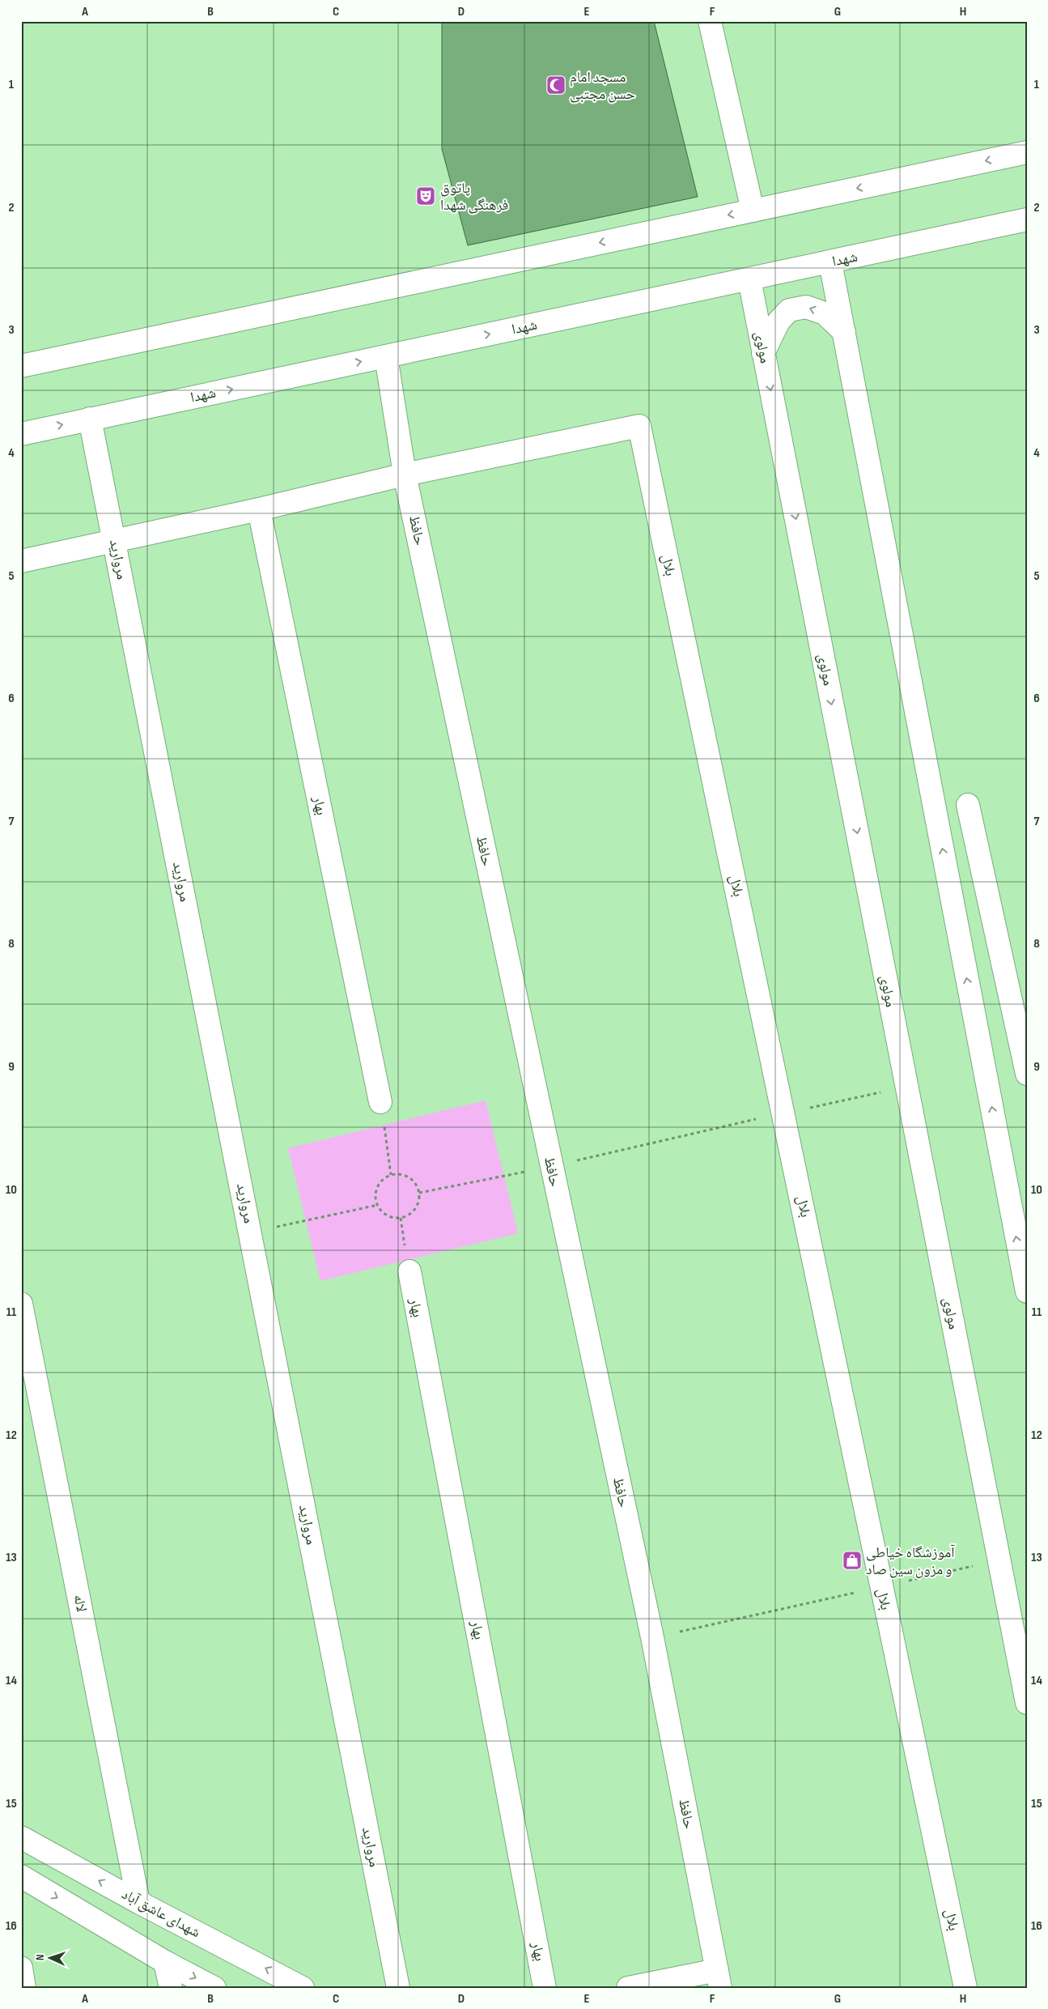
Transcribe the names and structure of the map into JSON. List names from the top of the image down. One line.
{"streets":{"street":["شهدا","مولوی","حافظ","مروارید","بلال","بهار","لاله","شهدای عاشق آباد"]},"crossings":[["شهدا","مولوی"],["شهدا","حافظ"],["شهدا","مروارید"],["حافظ","بلال"],["لاله","شهدای عاشق آباد"]],"places":{"mosque":["مسجد امام حسن مجتبی"],"theatre":["پاتوق فرهنگی شهدا"],"shop":["آموزشگاه خیاطی و مزون سین صاد"]},"north":"left","grid":{"columns":["A","B","C","D","E","F","G","H"],"rows":["1","2","3","4","5","6","7","8","9","10","11","12","13","14","15","16"]}}
